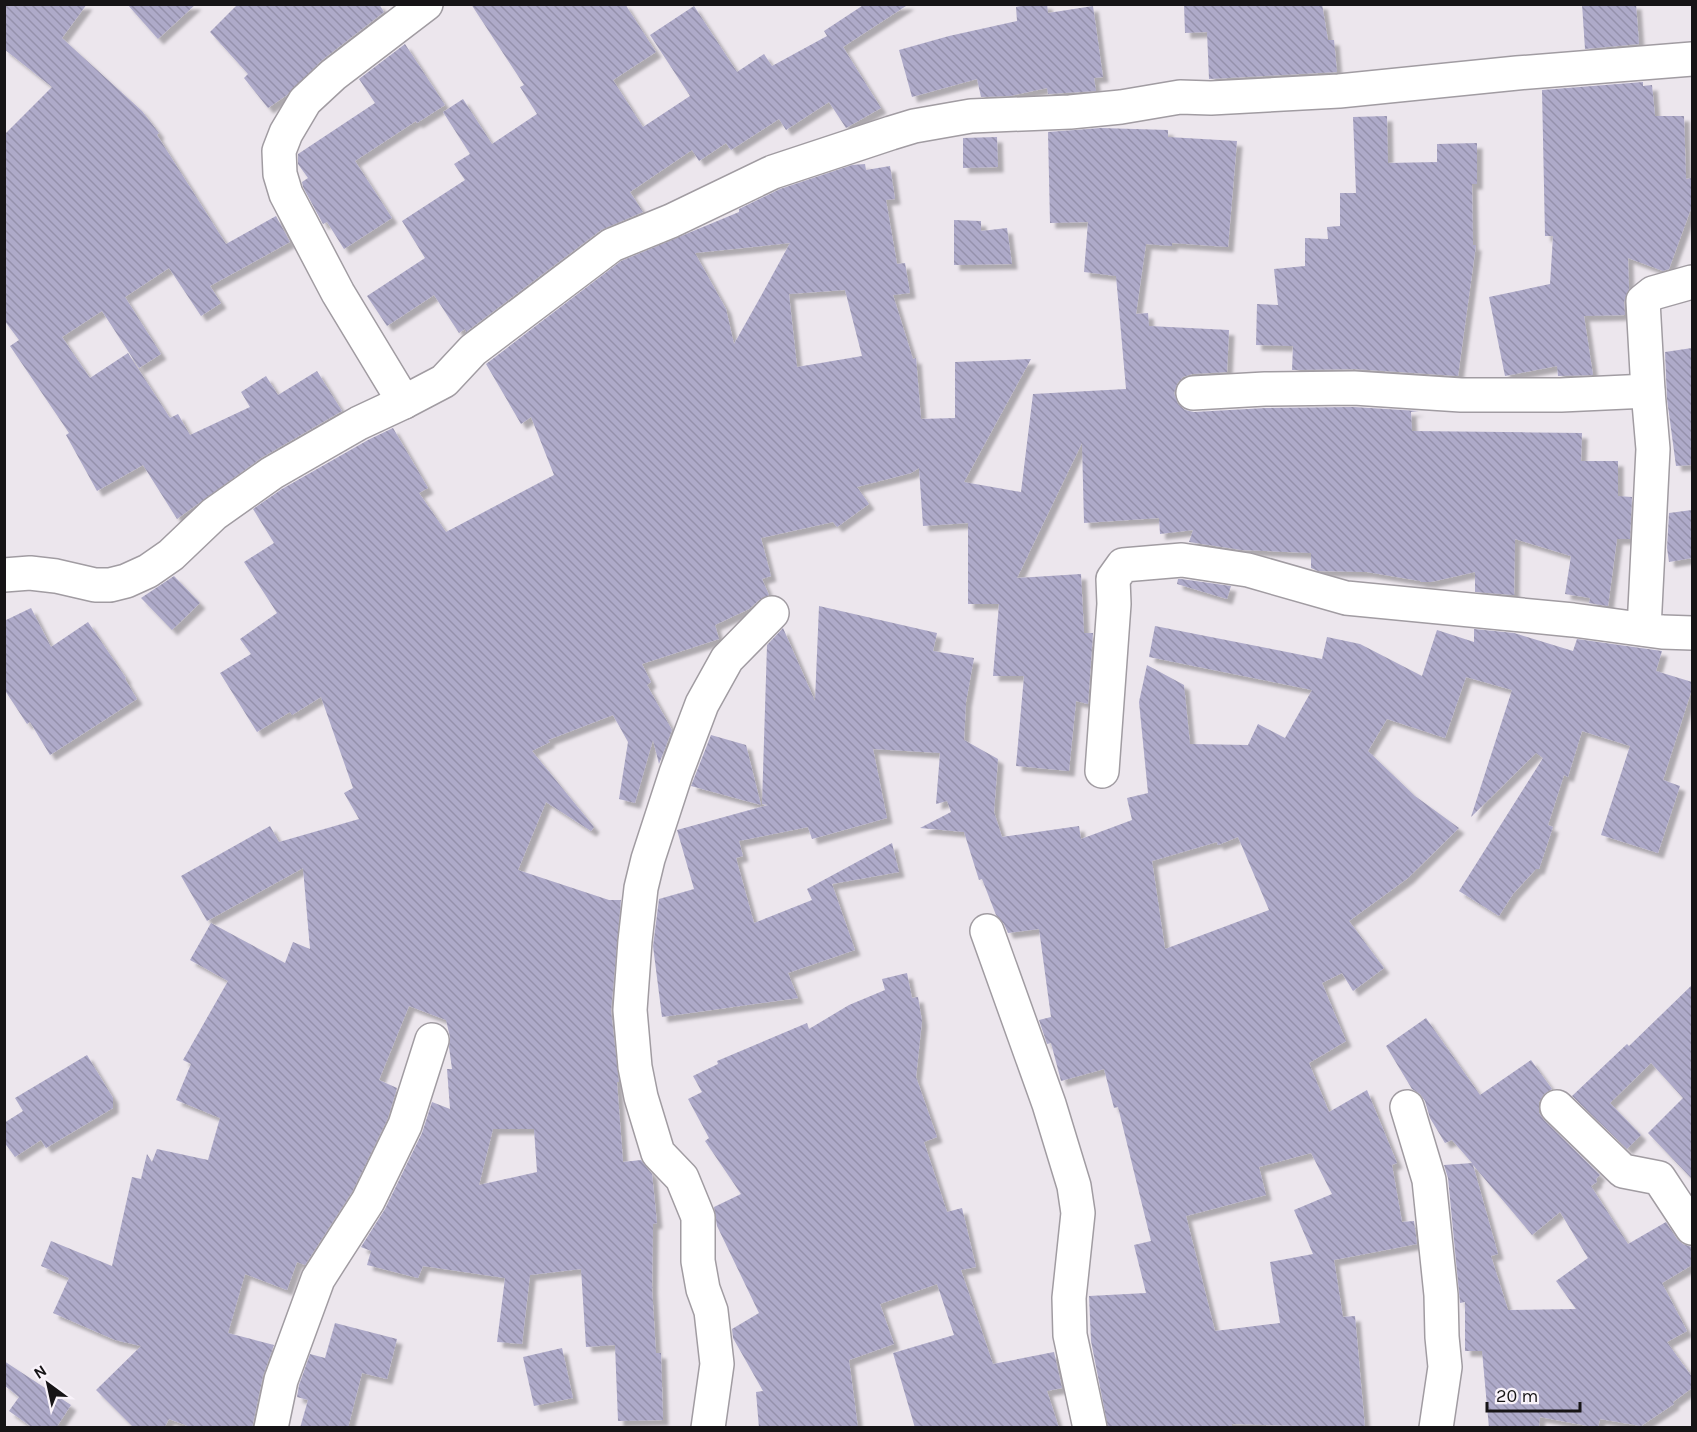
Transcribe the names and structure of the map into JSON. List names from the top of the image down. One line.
{"scale_bar":"20 m","north":"top left"}
